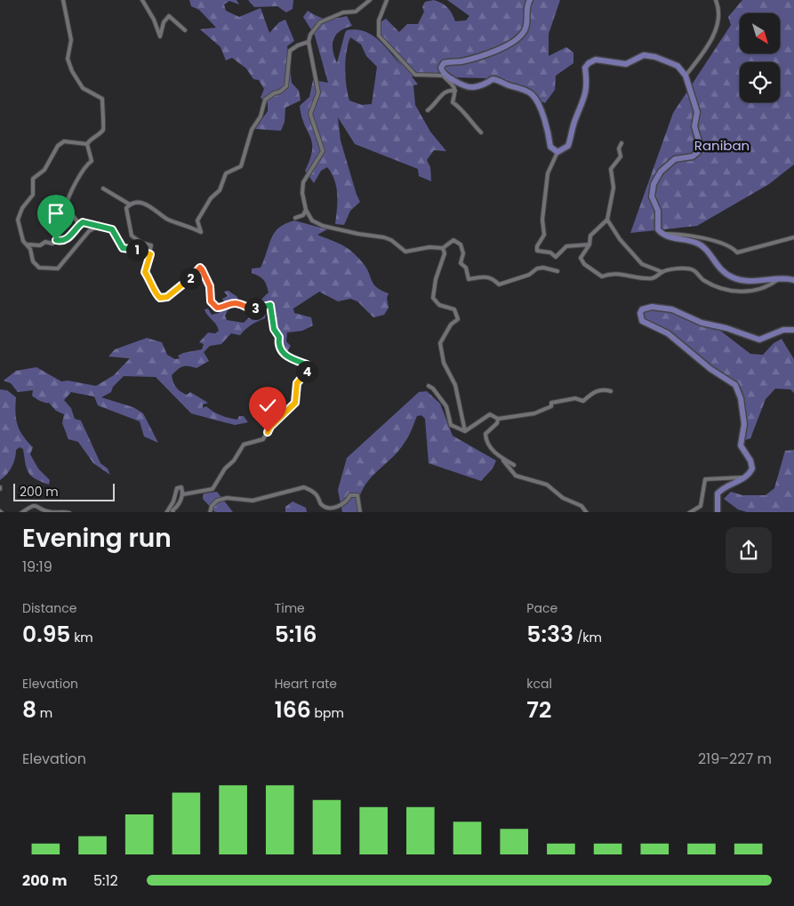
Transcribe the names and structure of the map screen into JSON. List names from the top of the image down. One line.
{"parks":["Raniban"],"scale_bar":"200 m","north":"bottom right","page":{"pins":["1","2","3","4"],"scale":"200 m","heading":["Evening run","19:19"],"stats":[["Distance","0.95 km"],["Time","5:16"],["Pace","5:33 /km"],["Elevation","8 m"],["Heart rate","166 bpm"],["kcal","72"]],"chart":["Elevation","219–227 m"],"list":[{"name":"200 m","note":"5:12"}]}}
